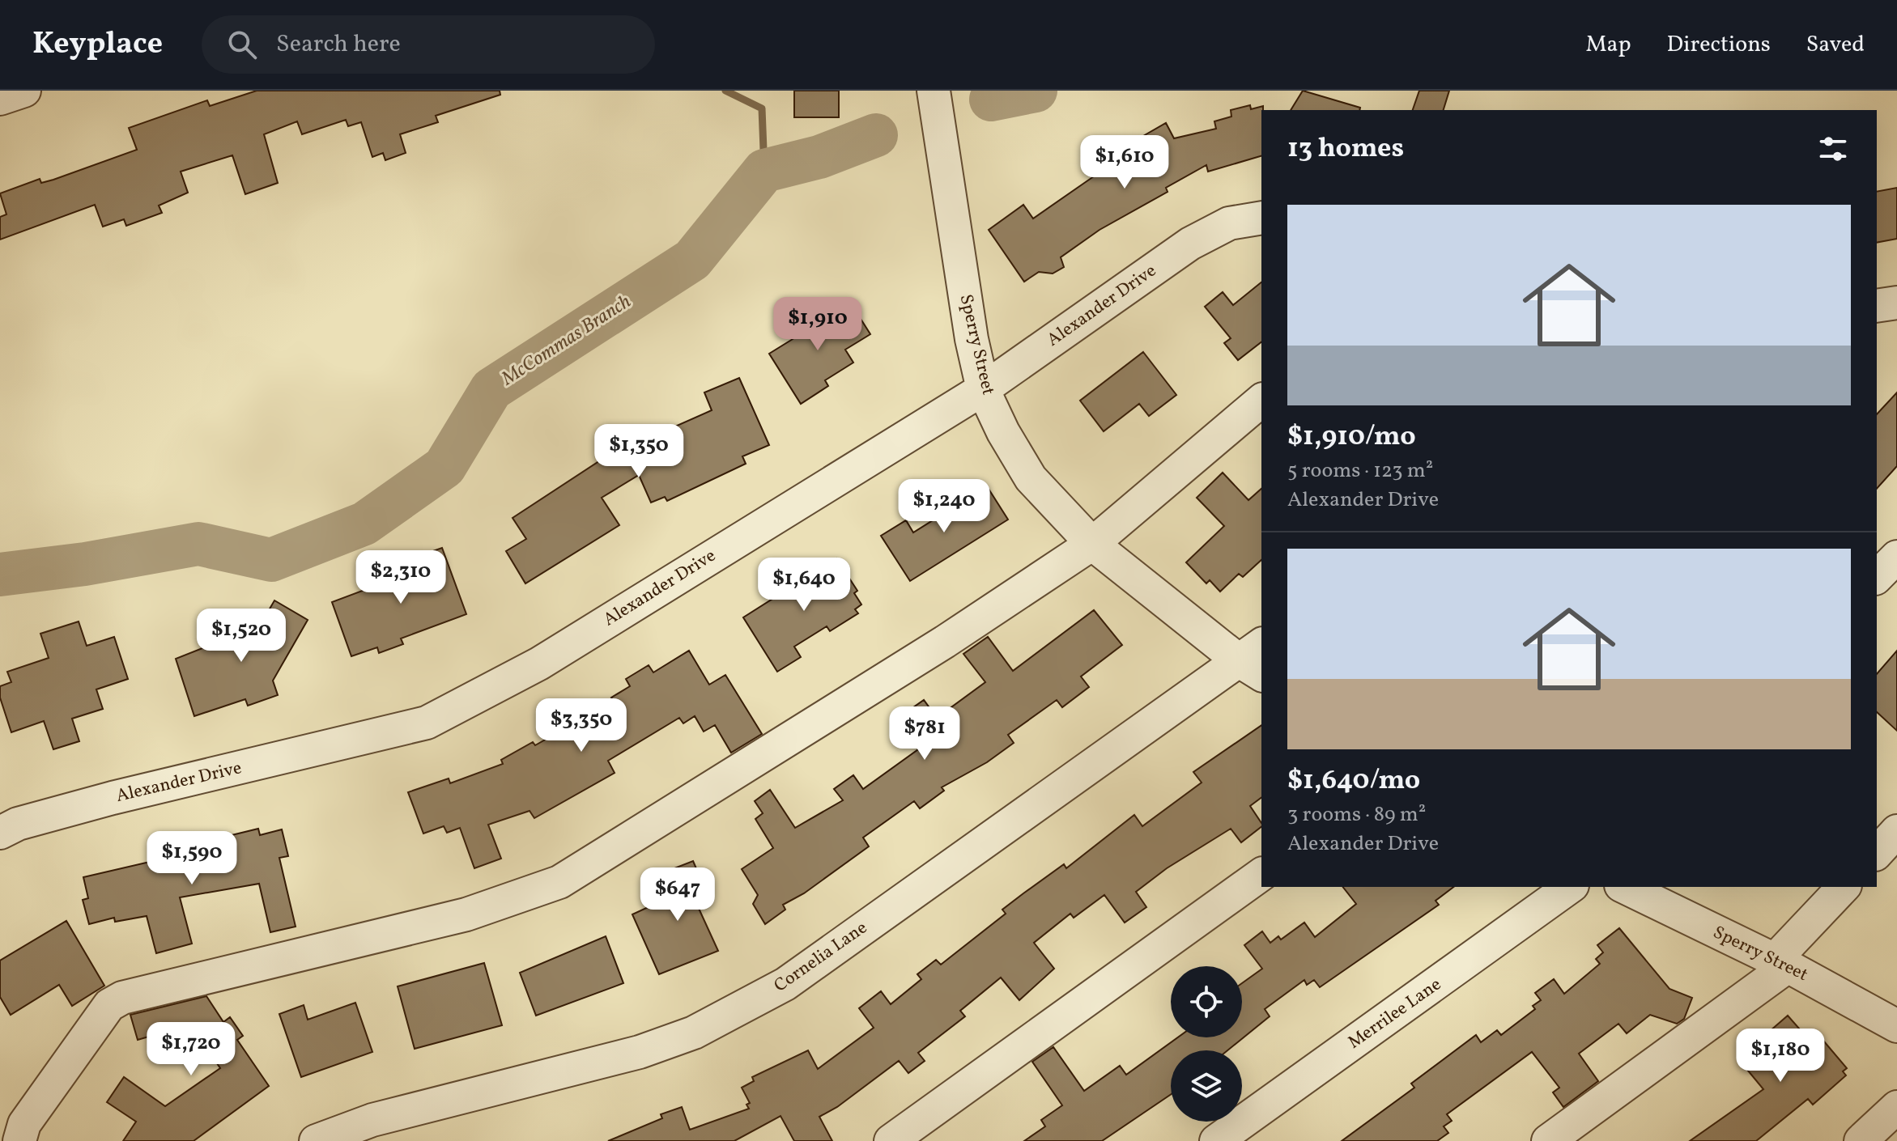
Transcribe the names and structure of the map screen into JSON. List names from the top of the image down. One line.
{"streets":{"street":["Alexander Drive","Sperry Street","Cornelia Lane","Merrilee Lane"]},"crossings":[["Alexander Drive","Sperry Street"],["Sperry Street","Cornelia Lane"]],"water":["McCommas Branch"],"page":{"header":"Keyplace","search":"Search here","nav":["Map","Directions","Saved"],"heading":"13 homes","price":["$1,610","$1,910","$1,350","$1,240","$2,310","$1,640","$1,520","$3,350","$781","$1,590","$647","$1,720","$1,180"],"list":[{"name":"$1,910/mo","note":"5 rooms · 123 m² · Alexander Drive"},{"name":"$1,640/mo","note":"3 rooms · 89 m² · Alexander Drive"}]}}
